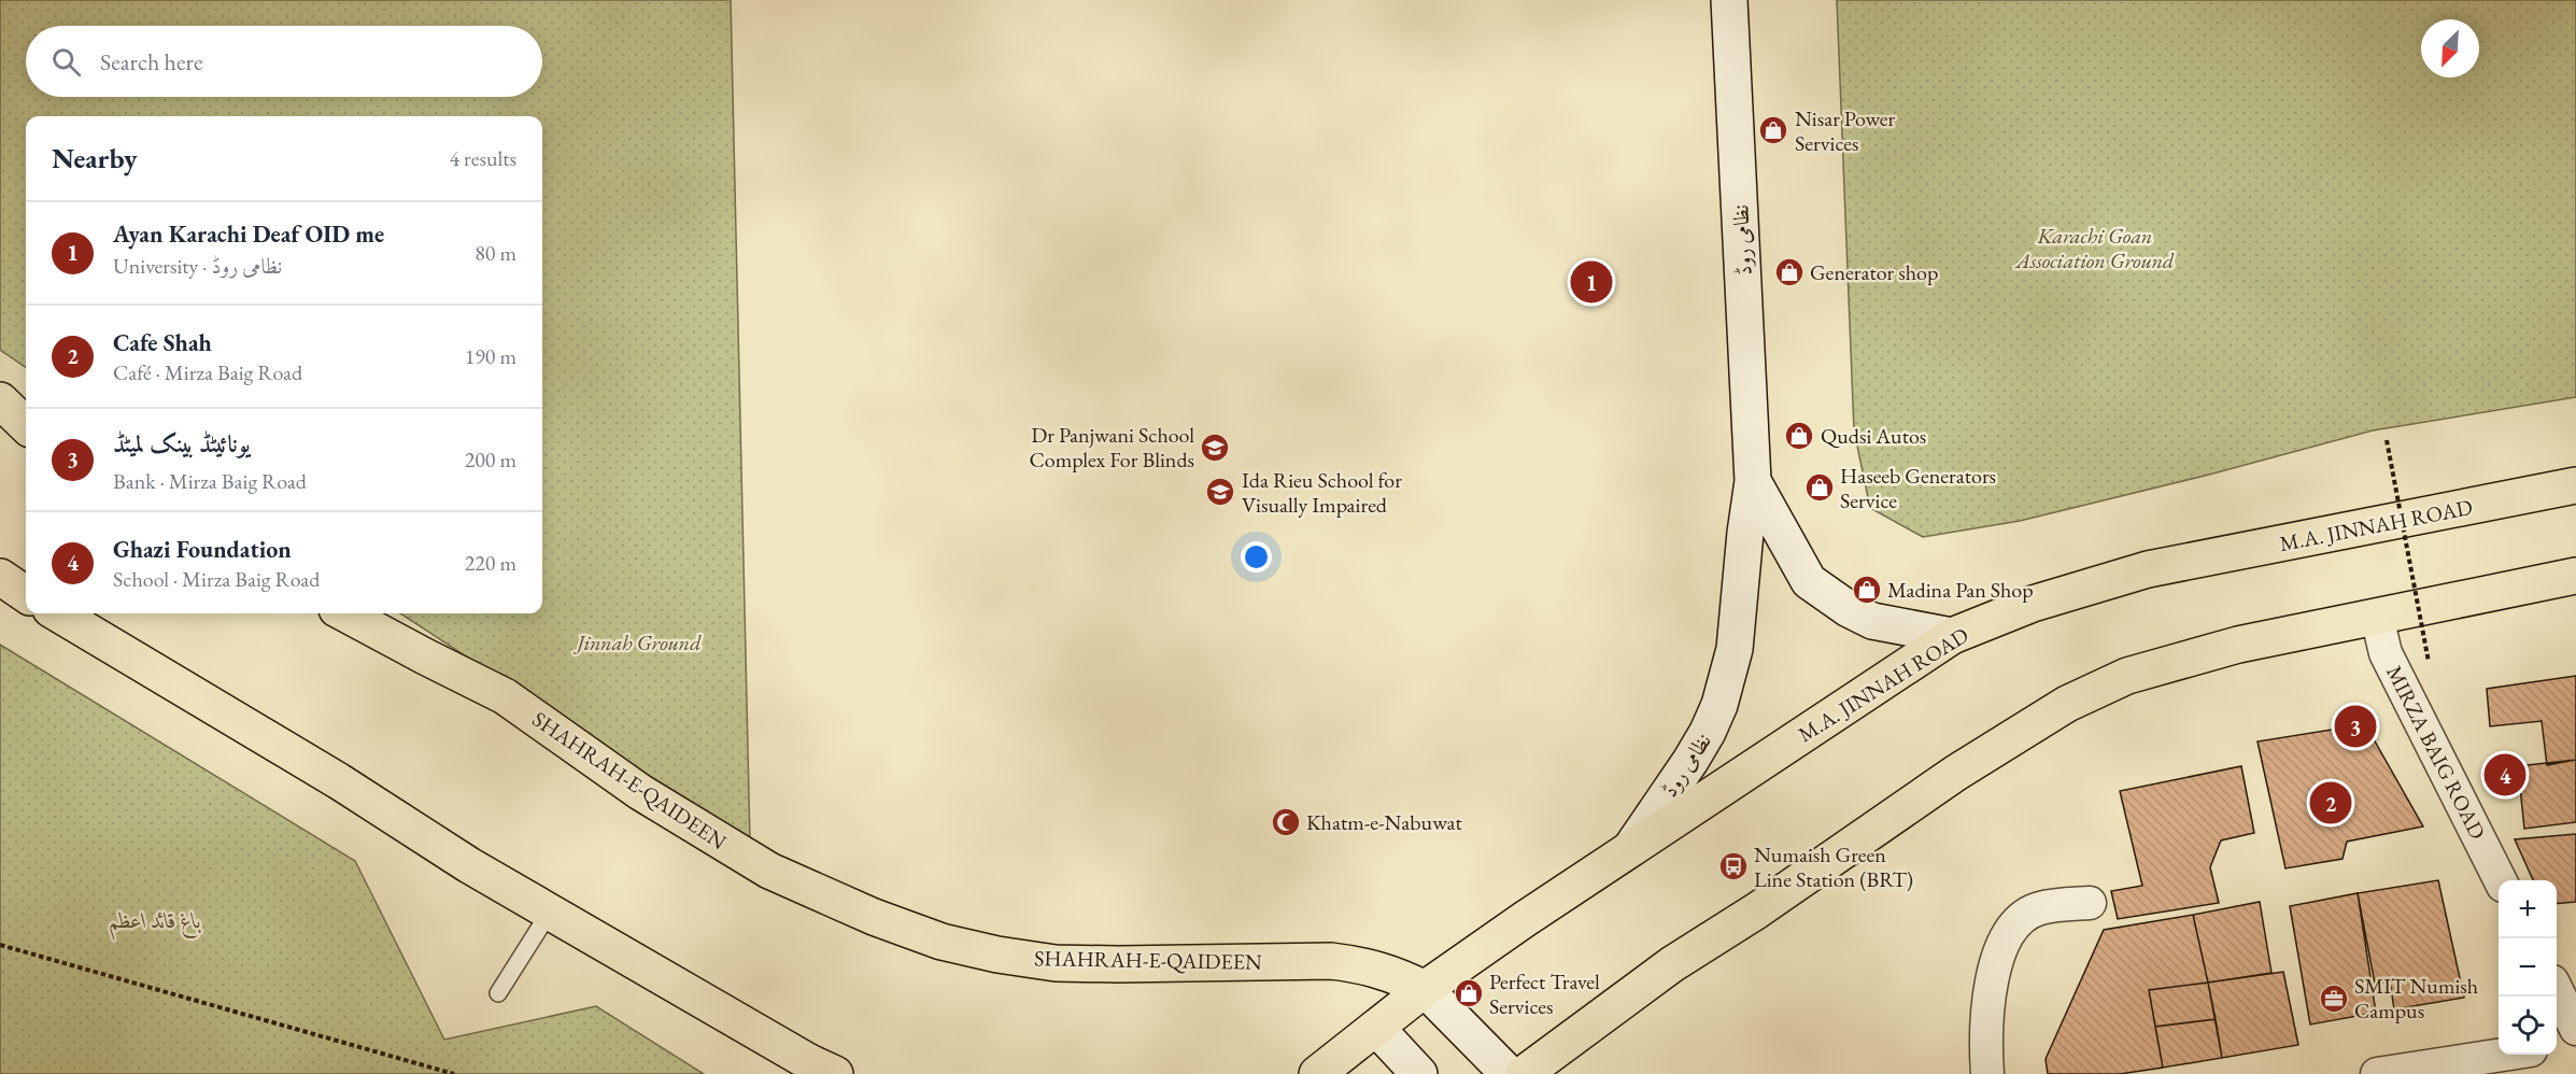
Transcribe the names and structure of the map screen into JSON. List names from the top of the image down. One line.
{"streets":{"main road":["M.A. JINNAH ROAD","SHAHRAH-E-QAIDEEN"],"street":["نظامی روڈ","MIRZA BAIG ROAD"]},"crossings":[["نظامی روڈ","M.A. JINNAH ROAD"],["M.A. JINNAH ROAD","SHAHRAH-E-QAIDEEN"]],"parks":["Karachi Goan Association Ground","Jinnah Ground","باغ قائد اعظم"],"places":{"shop":["Nisar Power Services","Generator shop","Qudsi Autos","Haseeb Generators Service","Madina Pan Shop","Perfect Travel Services"],"school or university":["Dr Panjwani School Complex For Blinds","Ida Rieu School for Visually Impaired"],"mosque":["Khatm-e-Nabuwat"],"bus stop":["Numaish Green Line Station (BRT)"],"office":["SMIT Numish Campus"]},"north":"bottom left","page":{"search":"Search here","heading":["Nearby","4 results"],"list":[{"mark":"1","name":"Ayan Karachi Deaf OID me","note":"University · نظامی روڈ","value":"80 m"},{"mark":"2","name":"Cafe Shah","note":"Café · Mirza Baig Road","value":"190 m"},{"mark":"3","name":"یونائیٹڈ بینک لمیٹڈ","note":"Bank · Mirza Baig Road","value":"200 m"},{"mark":"4","name":"Ghazi Foundation","note":"School · Mirza Baig Road","value":"220 m"}],"pins":["1","3","4","2"],"map_buttons":["+","−"]}}
